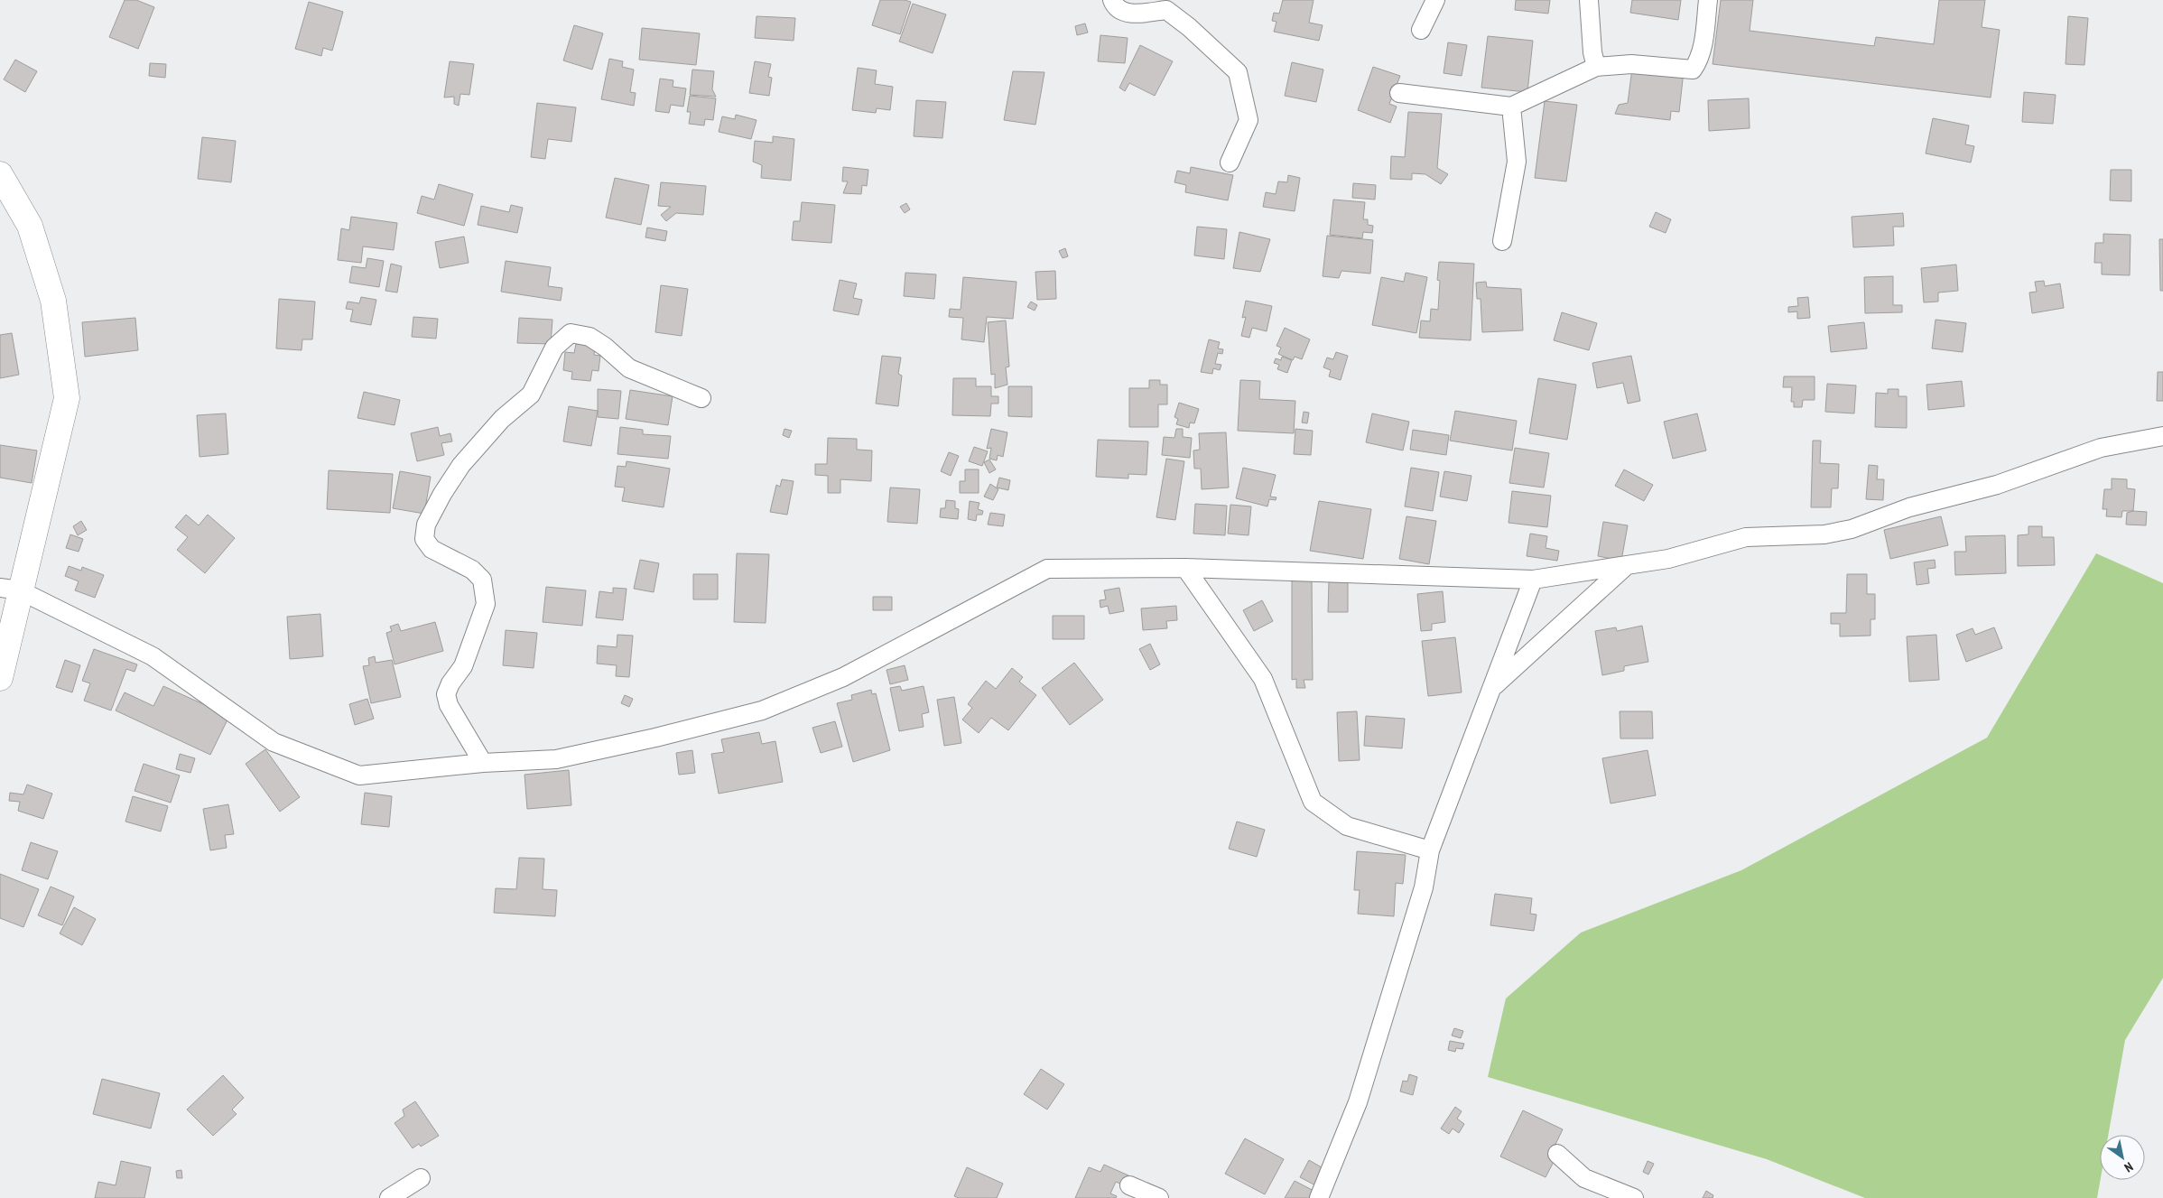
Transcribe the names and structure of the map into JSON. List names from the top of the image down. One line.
{"north":"bottom right"}
